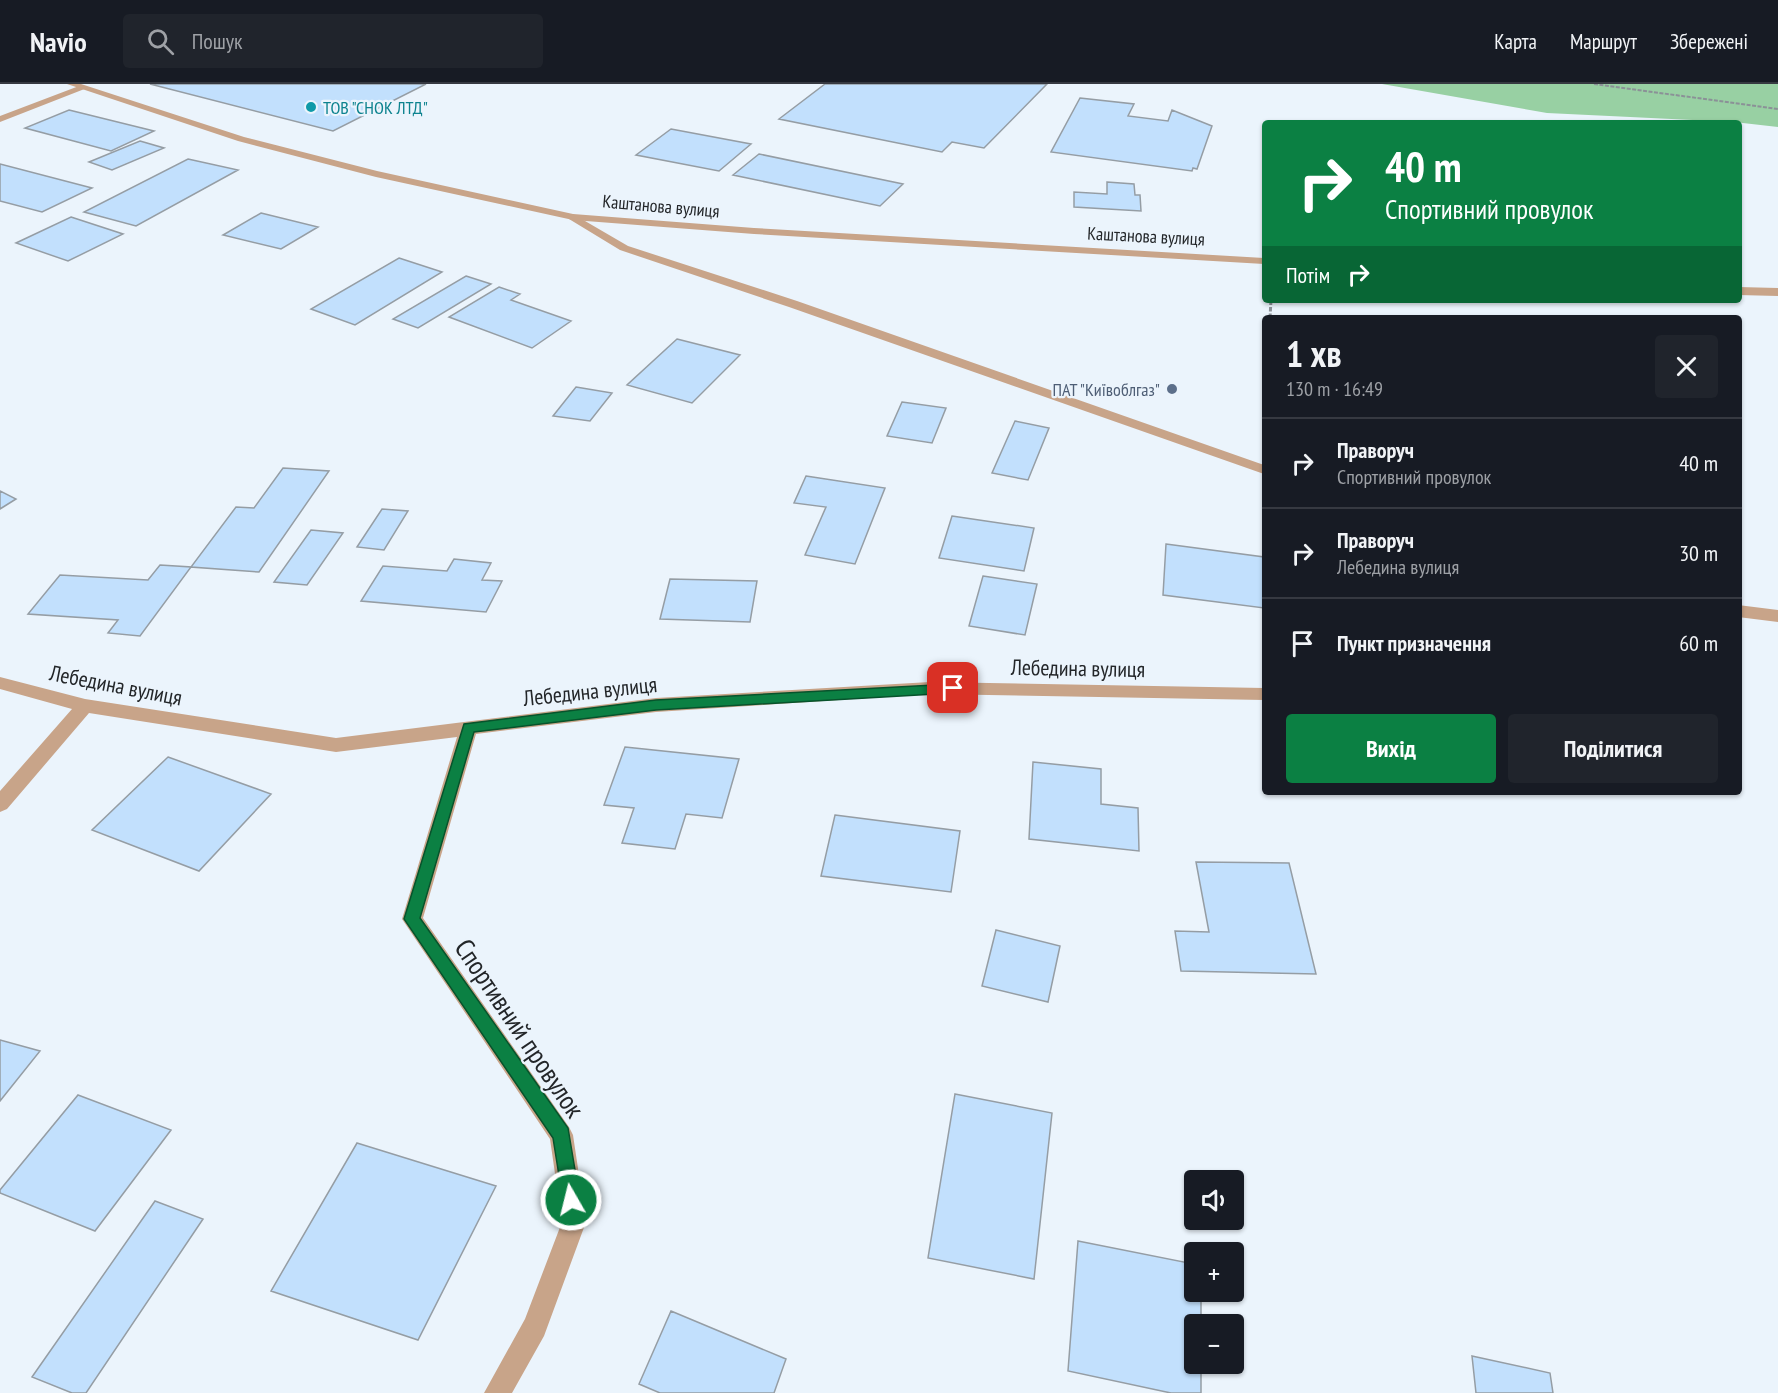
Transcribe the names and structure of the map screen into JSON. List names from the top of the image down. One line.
{"streets":{"street":["Каштанова вулиця","Лебедина вулиця","Спортивний провулок"]},"crossings":[["Лебедина вулиця","Спортивний провулок"]],"places":["ТОВ \"СНОК ЛТД\"","ПАТ \"Київоблгаз\""],"page":{"header":"Navio","search":"Пошук","nav":["Карта","Маршрут","Збережені"],"turn":["40 m","Спортивний провулок"],"then":"Потім","heading":["1 хв","130 m · 16:49"],"list":[{"name":"Праворуч","note":"Спортивний провулок","value":"40 m"},{"name":"Праворуч","note":"Лебедина вулиця","value":"30 m"},{"name":"Пункт призначення","value":"60 m"}],"buttons":["Вихід","Поділитися"],"map_buttons":["+","−"]}}
